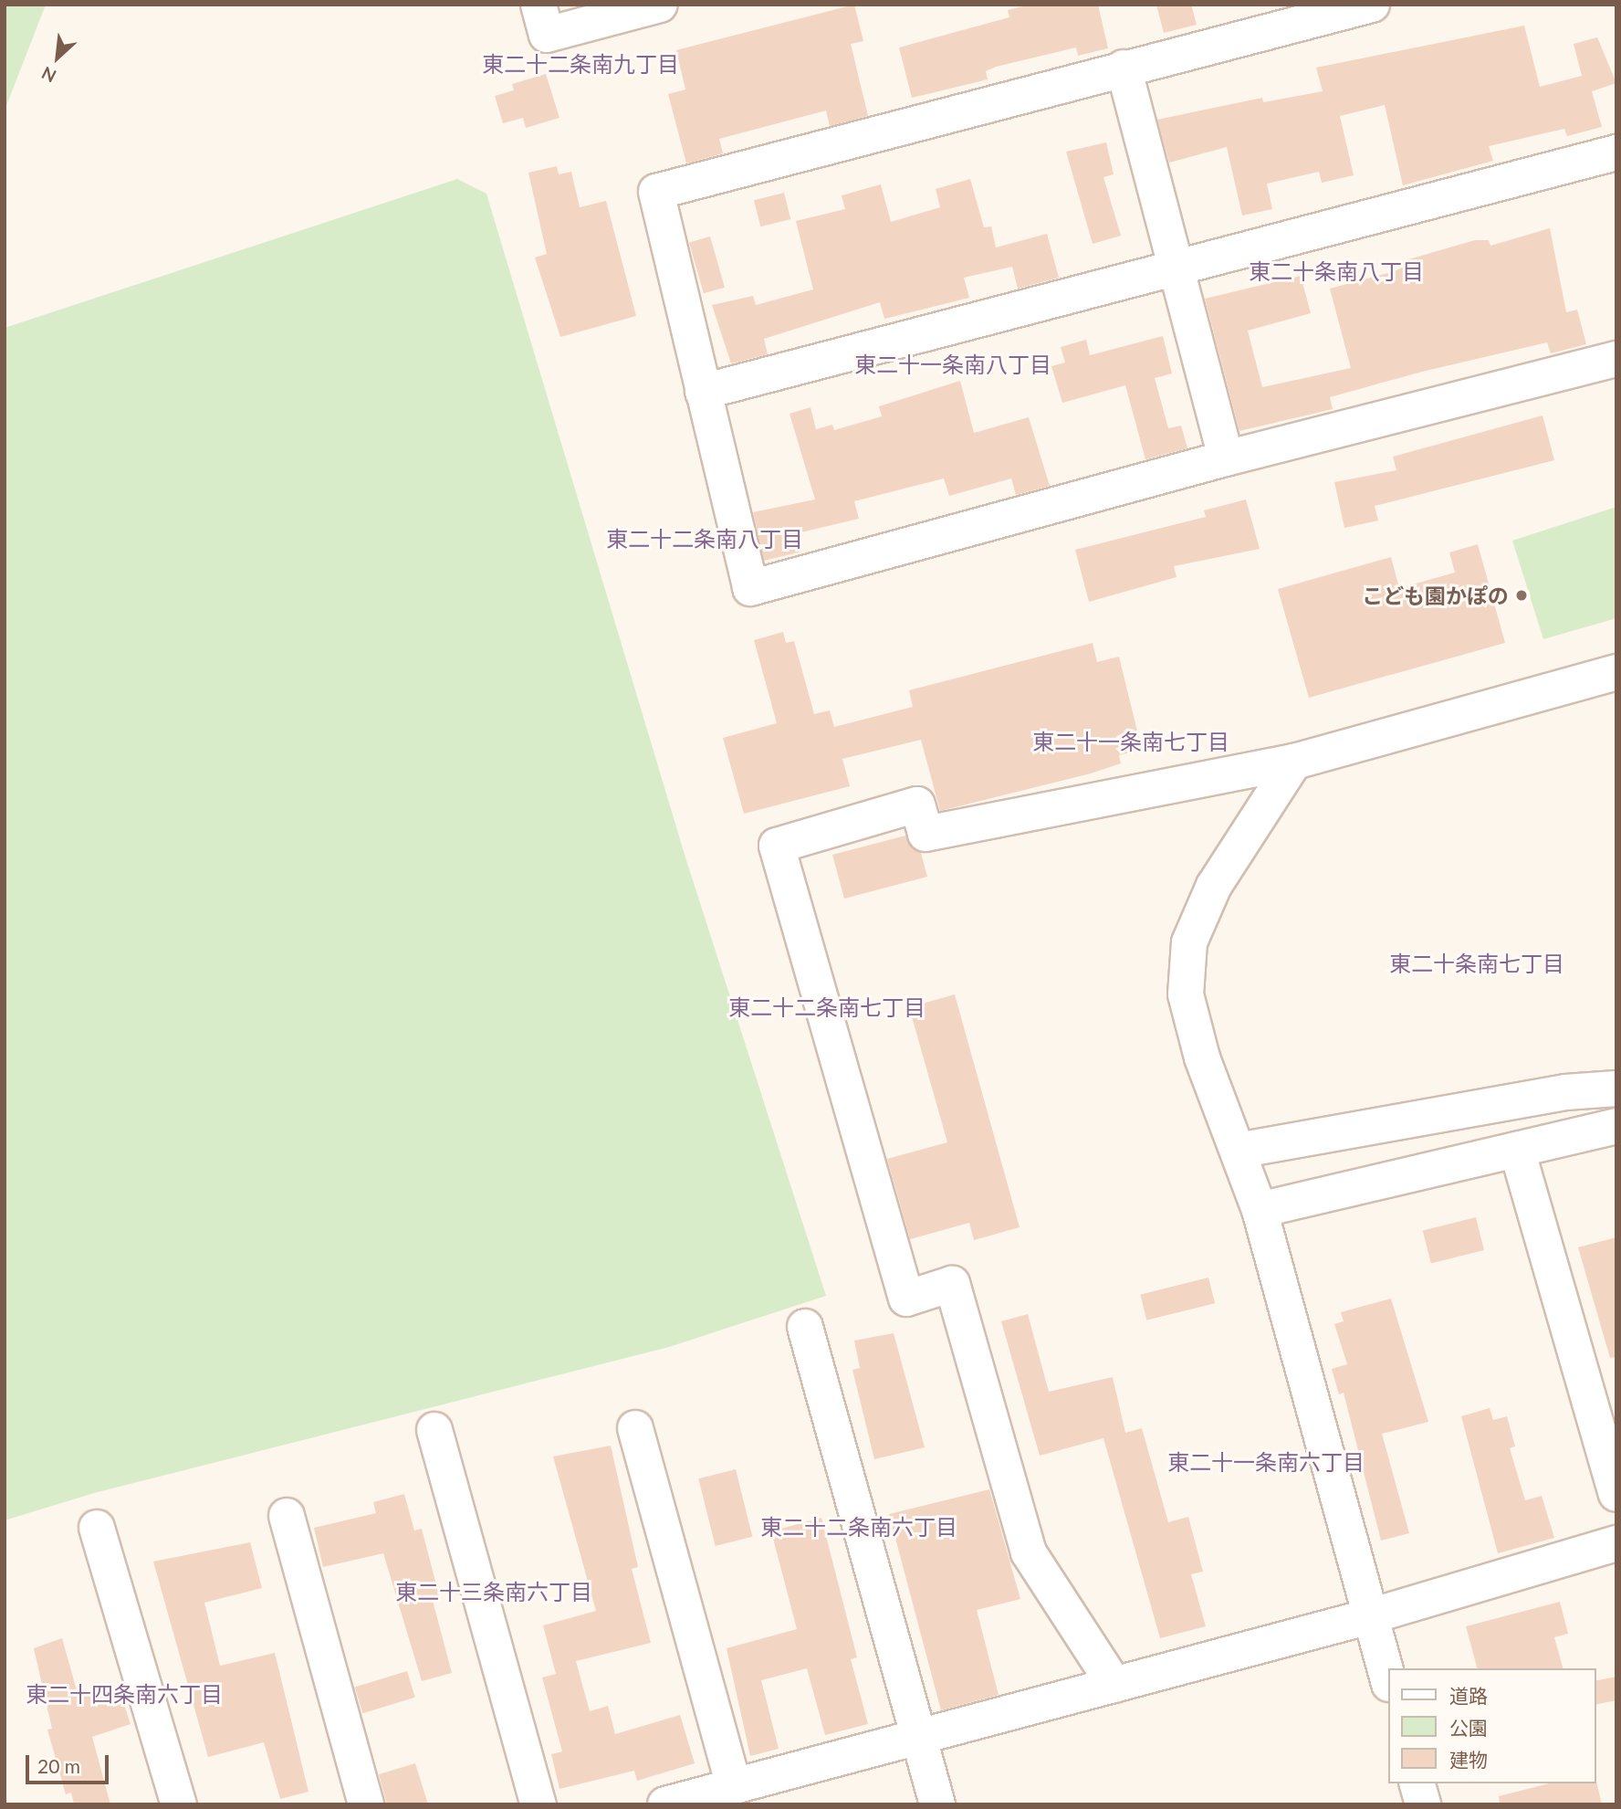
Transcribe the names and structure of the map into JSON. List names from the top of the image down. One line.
{"districts":["東二十二条南九丁目","東二十条南八丁目","東二十一条南八丁目","東二十二条南八丁目","東二十一条南七丁目","東二十条南七丁目","東二十二条南七丁目","東二十一条南六丁目","東二十二条南六丁目","東二十三条南六丁目","東二十四条南六丁目"],"places":["こども園かぽの"],"legend":["道路","公園","建物"],"scale_bar":"20 m","north":"bottom left"}
